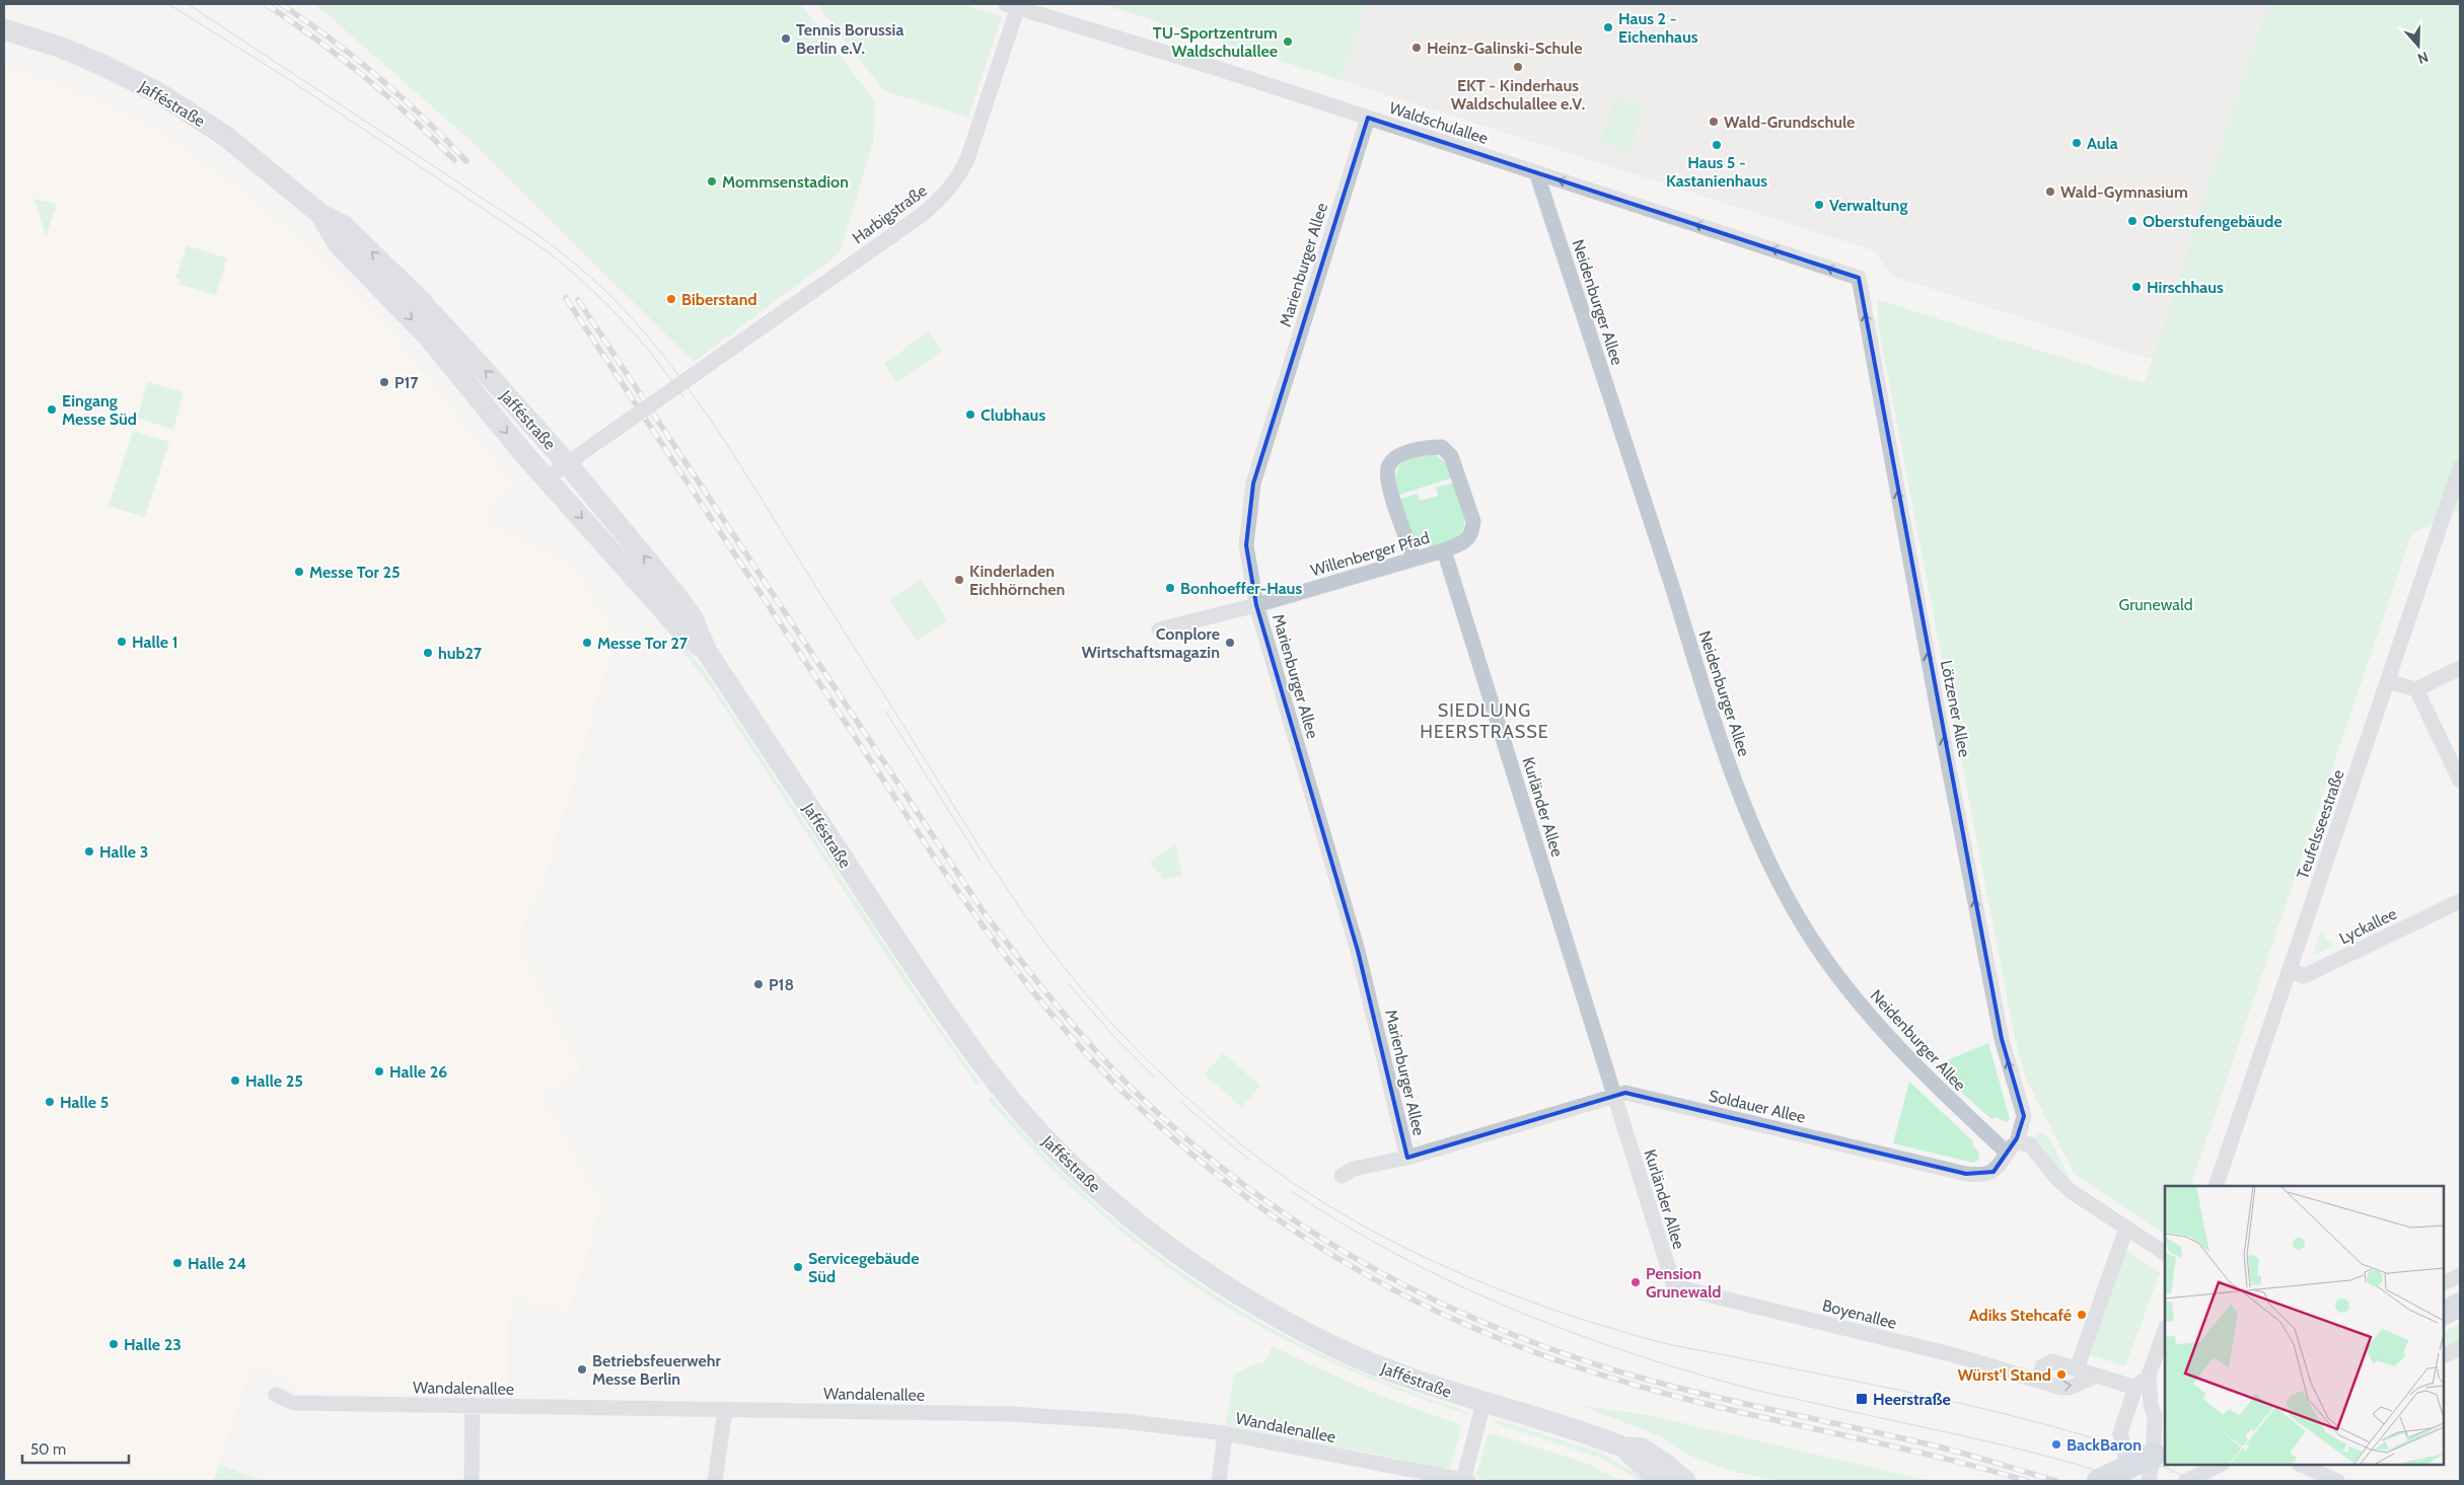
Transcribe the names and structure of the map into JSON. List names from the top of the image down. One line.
{"streets":{"main road":["Jafféstraße"],"street":["Waldschulallee","Harbigstraße","Marienburger Allee","Neidenburger Allee","Willenberger Pfad","Lötzener Allee","Kurländer Allee","Teufelsseestraße","Lyckallee","Soldauer Allee","Boyenallee","Wandalenallee"]},"crossings":[["Jafféstraße","Harbigstraße"],["Waldschulallee","Harbigstraße"],["Waldschulallee","Marienburger Allee"],["Waldschulallee","Neidenburger Allee"],["Waldschulallee","Lötzener Allee"],["Marienburger Allee","Willenberger Pfad"],["Marienburger Allee","Soldauer Allee"],["Neidenburger Allee","Lötzener Allee"],["Neidenburger Allee","Soldauer Allee"],["Willenberger Pfad","Kurländer Allee"],["Lötzener Allee","Soldauer Allee"],["Kurländer Allee","Soldauer Allee"],["Kurländer Allee","Boyenallee"],["Teufelsseestraße","Lyckallee"]],"one_way":["Waldschulallee","Lötzener Allee"],"districts":["SIEDLUNG HEERSTRASSE"],"parks":["Grunewald"],"places":{"other":["Haus 2 - Eichenhaus","Tennis Borussia Berlin e.V.","TU-Sportzentrum Waldschulallee","Heinz-Galinski-Schule","EKT - Kinderhaus Waldschulallee e.V.","Wald-Grundschule","Aula","Haus 5 - Kastanienhaus","Mommsenstadion","Wald-Gymnasium","Verwaltung","Oberstufengebäude","Hirschhaus","Biberstand","P17","Eingang Messe Süd","Clubhaus","Messe Tor 25","Kinderladen Eichhörnchen","Bonhoeffer-Haus","Halle 1","Messe Tor 27","Conplore Wirtschaftsmagazin","hub27","Halle 3","P18","Halle 26","Halle 25","Halle 5","Halle 24","Servicegebäude Süd","Pension Grunewald","Adiks Stehcafé","Halle 23","Betriebsfeuerwehr Messe Berlin","Würst'l Stand","BackBaron"],"transit":["Heerstraße"]},"scale_bar":"50 m","north":"bottom"}
